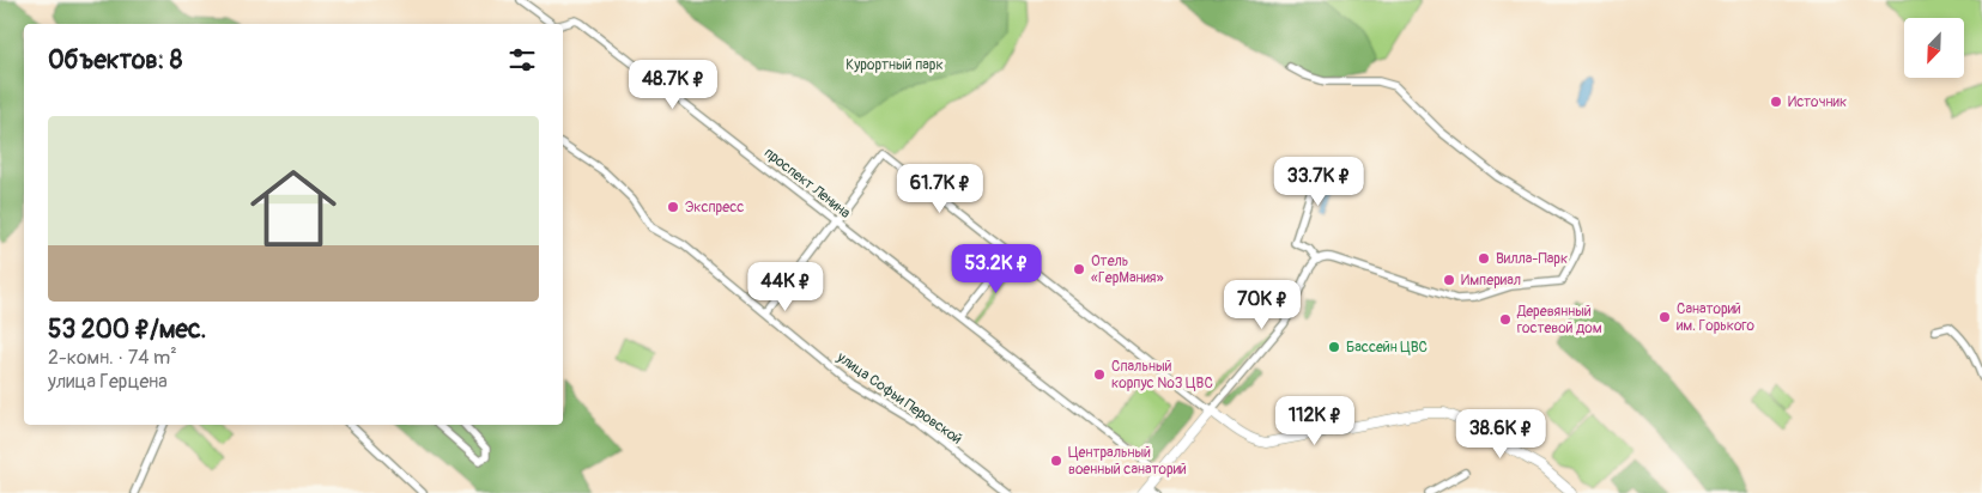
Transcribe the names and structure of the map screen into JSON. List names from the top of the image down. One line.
{"streets":{"street":["проспект Ленина","улица Софьи Перовской"]},"parks":["Курортный парк"],"places":["Источник","Экспресс","Вилла-Парк","Отель «ГерМания»","Империал","Санаторий им. Горького","Деревянный гостевой дом","Бассейн ЦВС","Спальный корпус №3 ЦВС","Центральный военный санаторий"],"north":"bottom left","page":{"heading":"Объектов: 8","price":["48.7K ₽","33.7K ₽","61.7K ₽","53.2K ₽","44K ₽","70K ₽","112K ₽","38.6K ₽"],"list":[{"name":"53 200 ₽/мес.","note":"2-комн. · 74 m² · улица Герцена"}]}}
